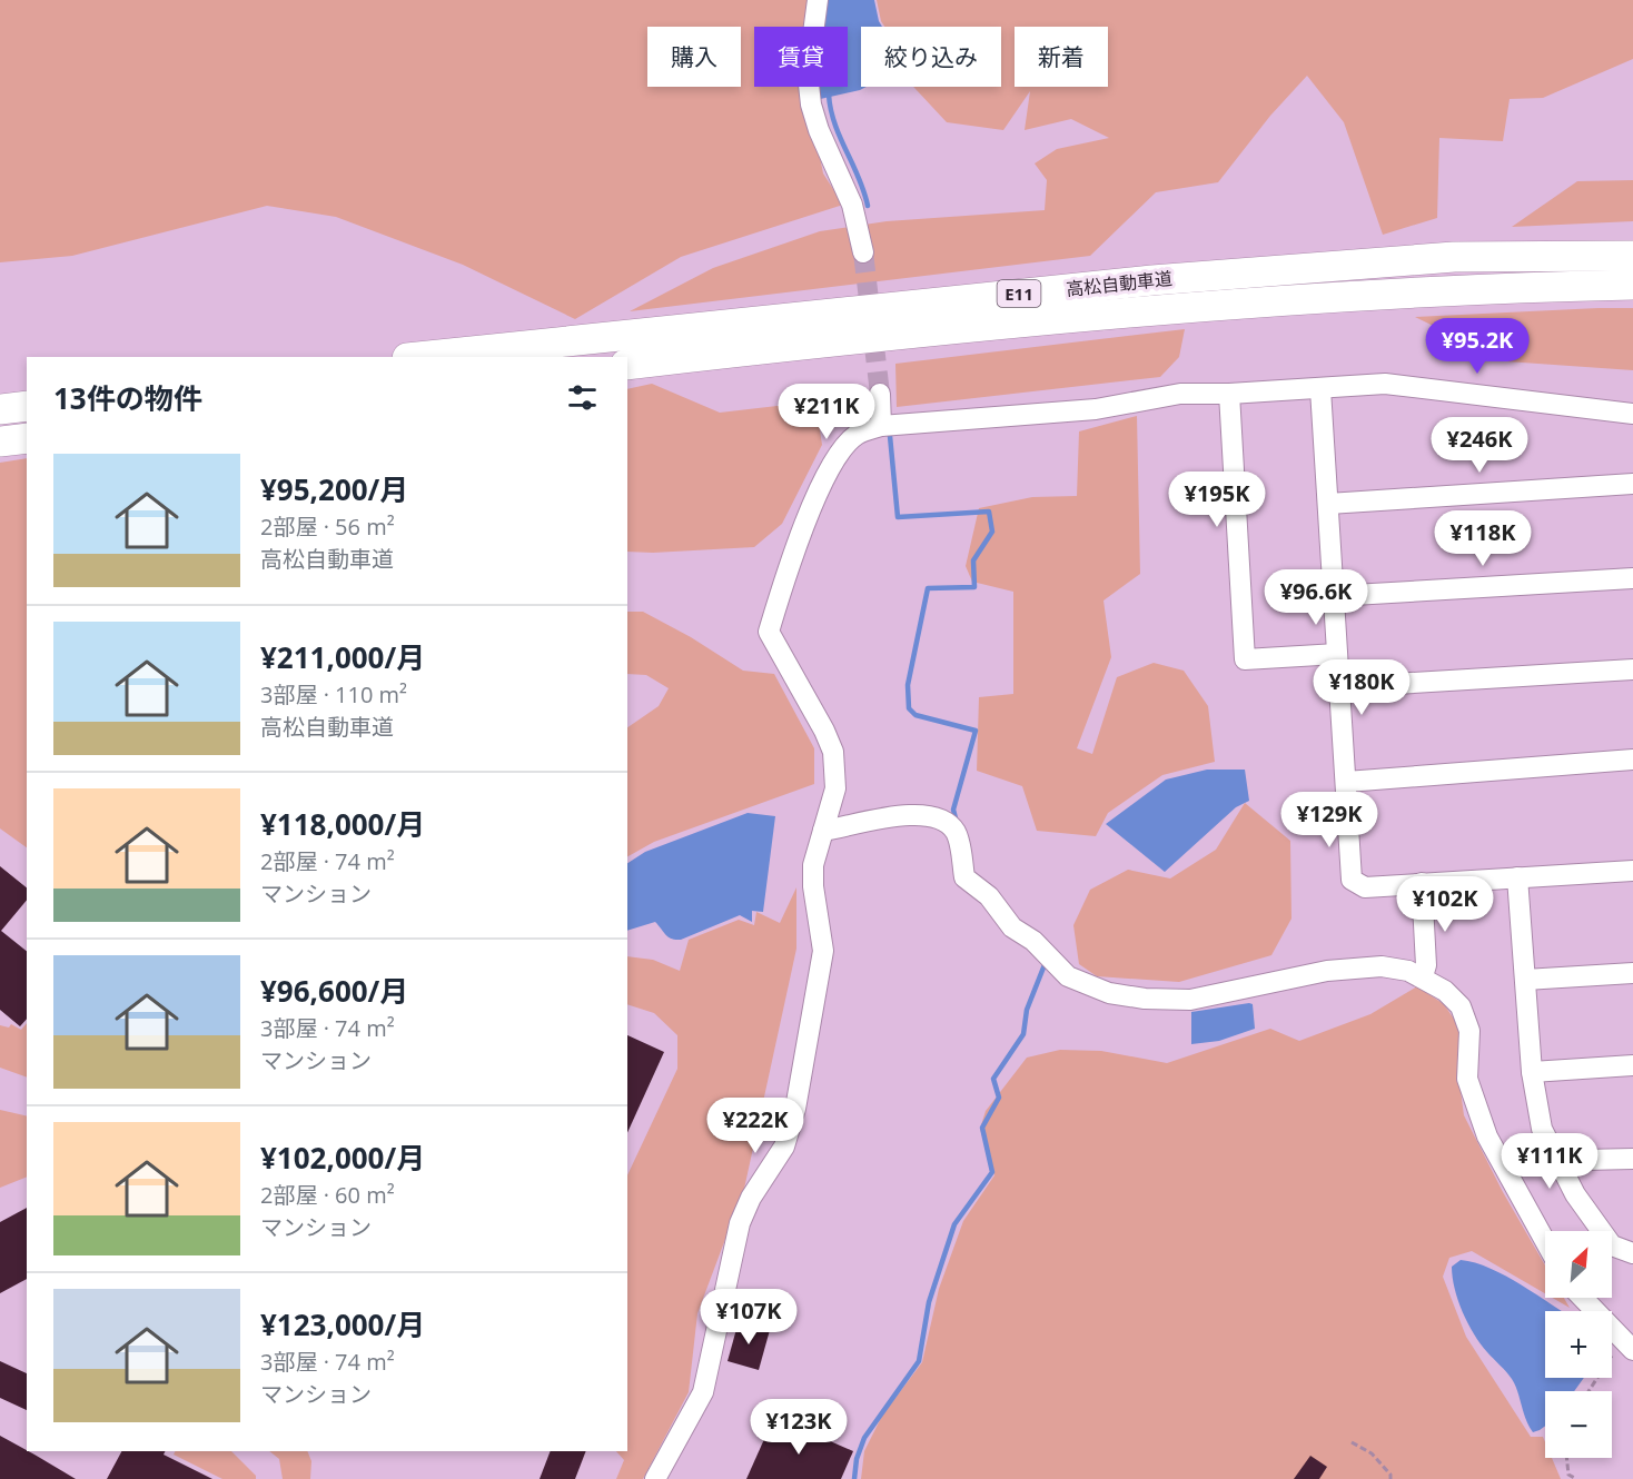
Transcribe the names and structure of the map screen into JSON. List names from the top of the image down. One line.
{"streets":{"highway":["高松自動車道","E11"]},"north":"top right","page":{"chip":["購入","賃貸","絞り込み","新着"],"price":["¥95.2K","¥211K","¥246K","¥195K","¥118K","¥96.6K","¥180K","¥129K","¥102K","¥222K","¥111K","¥107K","¥123K"],"heading":"13件の物件","list":[{"name":"¥95,200/月","note":"2部屋 · 56 m² · 高松自動車道"},{"name":"¥211,000/月","note":"3部屋 · 110 m² · 高松自動車道"},{"name":"¥118,000/月","note":"2部屋 · 74 m² · マンション"},{"name":"¥96,600/月","note":"3部屋 · 74 m² · マンション"},{"name":"¥102,000/月","note":"2部屋 · 60 m² · マンション"},{"name":"¥123,000/月","note":"3部屋 · 74 m² · マンション"}],"map_buttons":["+","−"]}}
